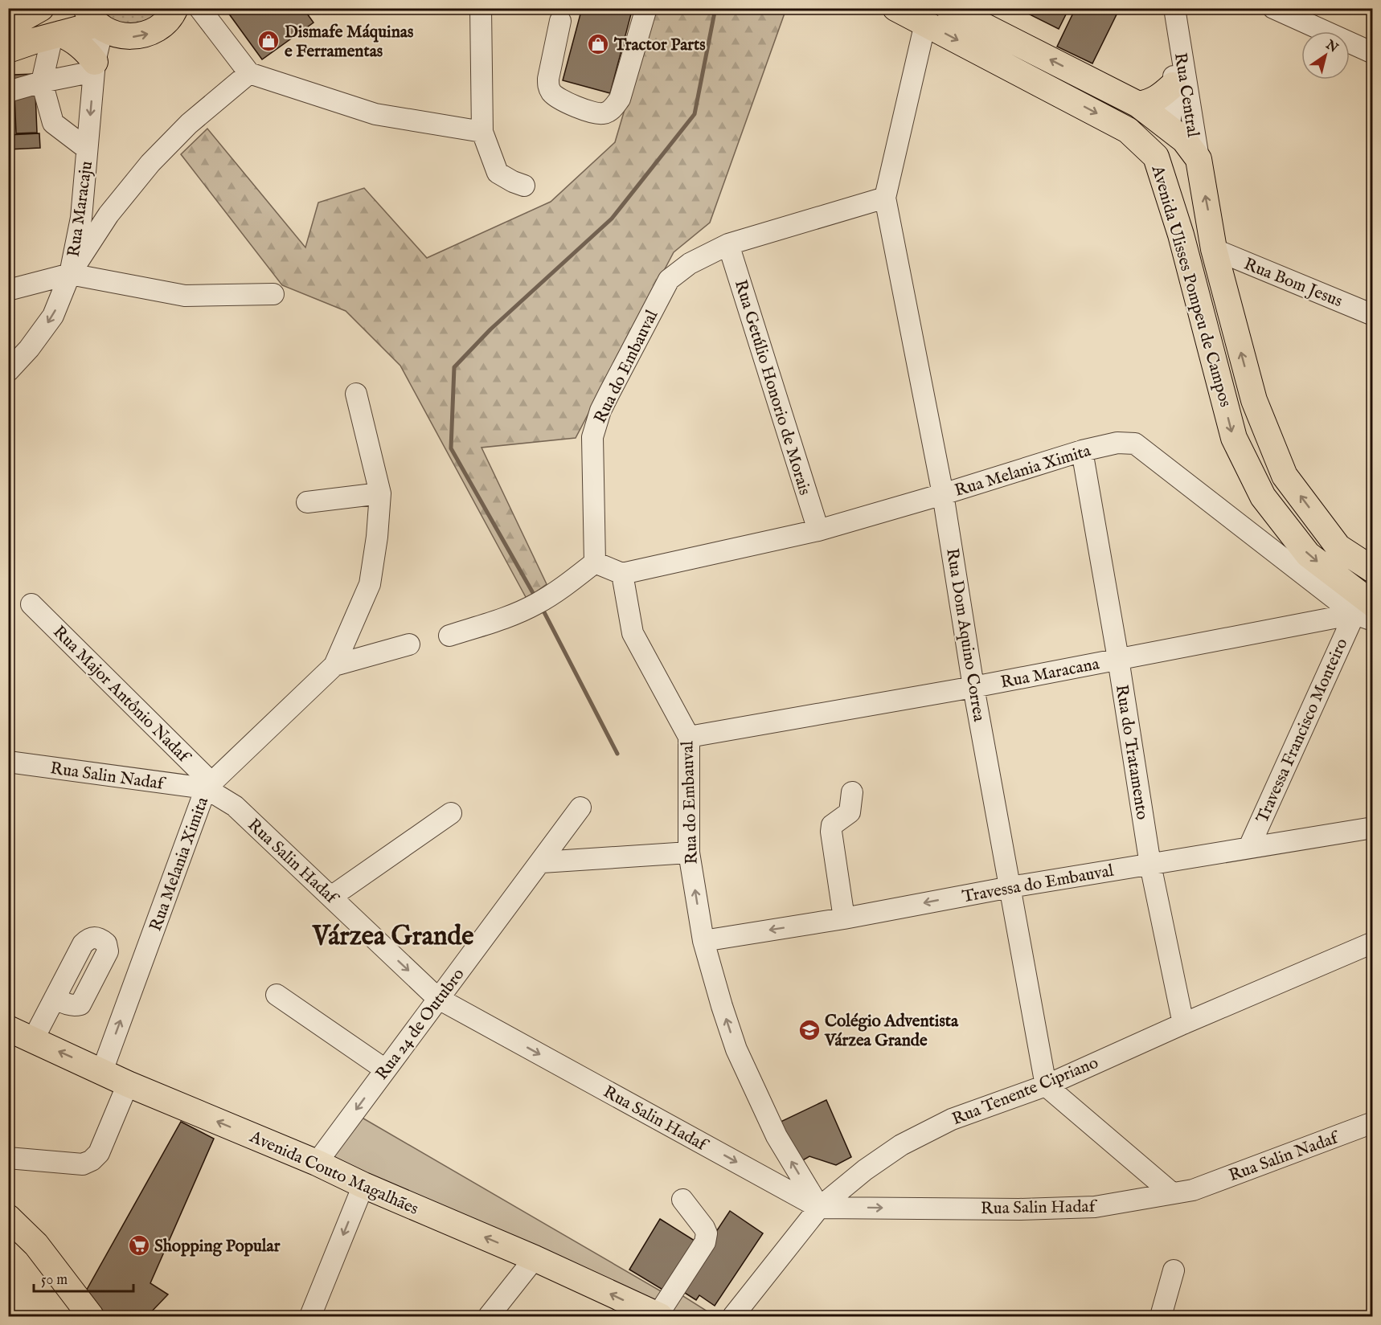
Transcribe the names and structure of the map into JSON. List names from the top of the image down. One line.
{"streets":{"main road":["Avenida Ulisses Pompeu de Campos","Avenida Couto Magalhães"],"street":["Rua Central","Rua Maracaju","Rua Bom Jesus","Rua do Embauval","Rua Getúlio Honorio de Morais","Rua Melania Ximita","Rua Dom Aquino Correa","Rua Maracana","Rua Major Antônio Nadaf","Travessa Francisco Monteiro","Rua do Tratamento","Rua Salin Nadaf","Rua Salin Hadaf","Travessa do Embauval","Rua 24 de Outubro","Rua Tenente Cipriano"]},"crossings":[["Rua Central","Avenida Ulisses Pompeu de Campos"],["Rua Bom Jesus","Avenida Ulisses Pompeu de Campos"],["Avenida Ulisses Pompeu de Campos","Rua Melania Ximita"],["Avenida Ulisses Pompeu de Campos","Rua Dom Aquino Correa"],["Avenida Ulisses Pompeu de Campos","Rua Maracana"],["Avenida Ulisses Pompeu de Campos","Travessa Francisco Monteiro"],["Rua do Embauval","Rua Getúlio Honorio de Morais"],["Rua do Embauval","Rua Melania Ximita"],["Rua do Embauval","Rua Dom Aquino Correa"],["Rua do Embauval","Rua Maracana"],["Rua do Embauval","Rua Salin Hadaf"],["Rua do Embauval","Travessa do Embauval"],["Rua do Embauval","Rua Tenente Cipriano"],["Rua Getúlio Honorio de Morais","Rua Melania Ximita"],["Rua Melania Ximita","Rua Dom Aquino Correa"],["Rua Melania Ximita","Rua Maracana"],["Rua Melania Ximita","Rua Major Antônio Nadaf"],["Rua Melania Ximita","Travessa Francisco Monteiro"],["Rua Melania Ximita","Rua do Tratamento"],["Rua Melania Ximita","Rua Salin Nadaf"],["Rua Melania Ximita","Rua Salin Hadaf"],["Rua Melania Ximita","Avenida Couto Magalhães"],["Rua Dom Aquino Correa","Rua Maracana"],["Rua Dom Aquino Correa","Travessa do Embauval"],["Rua Dom Aquino Correa","Rua Tenente Cipriano"],["Rua Maracana","Travessa Francisco Monteiro"],["Rua Maracana","Rua do Tratamento"],["Rua Major Antônio Nadaf","Rua Salin Nadaf"],["Rua Major Antônio Nadaf","Rua Salin Hadaf"],["Travessa Francisco Monteiro","Travessa do Embauval"],["Rua do Tratamento","Travessa do Embauval"],["Rua do Tratamento","Rua Tenente Cipriano"],["Rua Salin Nadaf","Rua Salin Hadaf"],["Rua Salin Hadaf","Rua 24 de Outubro"],["Rua Salin Hadaf","Rua Tenente Cipriano"],["Rua 24 de Outubro","Avenida Couto Magalhães"]],"one_way":["Travessa do Embauval","Avenida Couto Magalhães"],"districts":["Várzea Grande"],"places":{"shop":["Dismafe Máquinas e Ferramentas","Tractor Parts"],"school or university":["Colégio Adventista Várzea Grande"],"supermarket":["Shopping Popular"]},"scale_bar":"50 m","north":"top right"}
